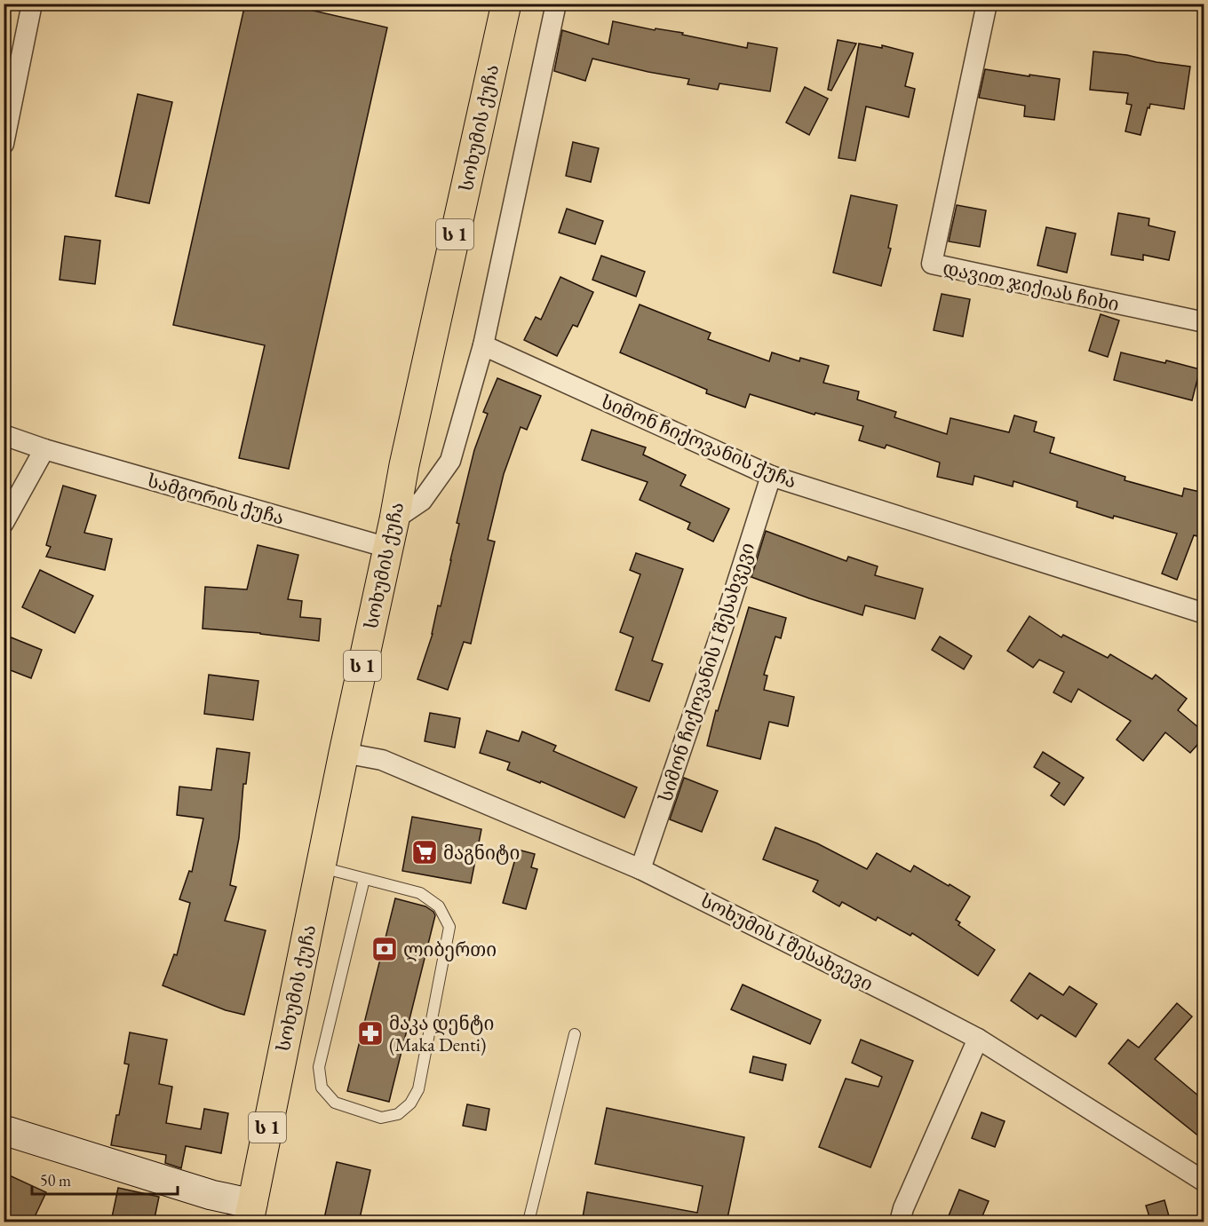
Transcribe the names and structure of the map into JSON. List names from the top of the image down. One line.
{"streets":{"highway":["სოხუმის ქუჩა","ს 1"],"street":["დავით ჯიქიას ჩიხი","სიმონ ჩიქოვანის ქუჩა","სამგორის ქუჩა","სიმონ ჩიქოვანის I შესახვევი","სოხუმის I შესახვევი"]},"crossings":[["სოხუმის ქუჩა","სამგორის ქუჩა"],["სოხუმის ქუჩა","სოხუმის I შესახვევი"],["სიმონ ჩიქოვანის ქუჩა","სიმონ ჩიქოვანის I შესახვევი"],["სიმონ ჩიქოვანის I შესახვევი","სოხუმის I შესახვევი"]],"places":{"supermarket":["მაგნიტი"],"bank":["ლიბერთი"],"pharmacy":["მაკა დენტი (Maka Denti)"]},"scale_bar":"50 m"}
